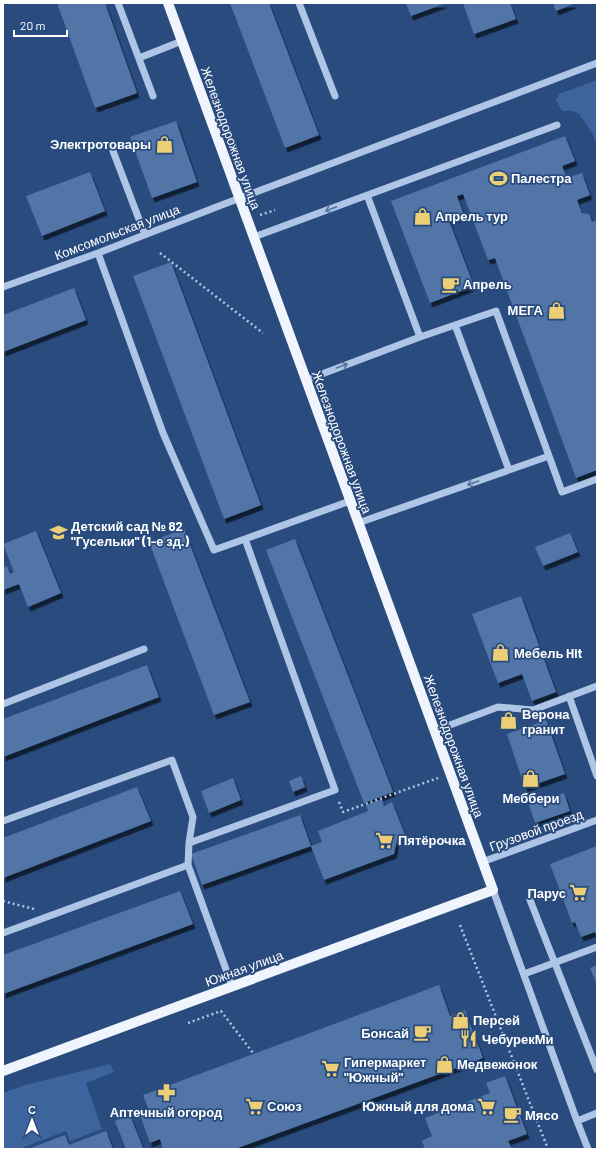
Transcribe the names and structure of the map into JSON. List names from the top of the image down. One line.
{"streets":{"main road":["Железнодорожная улица","Южная улица"],"street":["Комсомольская улица","Грузовой проезд"]},"crossings":[["Железнодорожная улица","Комсомольская улица"],["Железнодорожная улица","Грузовой проезд"],["Железнодорожная улица","Южная улица"]],"places":{"shop":["Электротовары","Апрель тур","МЕГА","Мебель Hit","Верона гранит","Меббери","Персей","Медвежонок"],"sports":["Палестра"],"cafe":["Апрель","Бонсай","Мясо"],"school or university":["Детский сад № 82 \"Гусельки\" (1-е зд.)"],"supermarket":["Пятёрочка","Парус","Гипермаркет \"Южный\"","Союз","Южный для дома"],"restaurant":["ЧебурекМи"],"pharmacy":["Аптечный огород"]},"scale_bar":"20 m","north":"top"}
